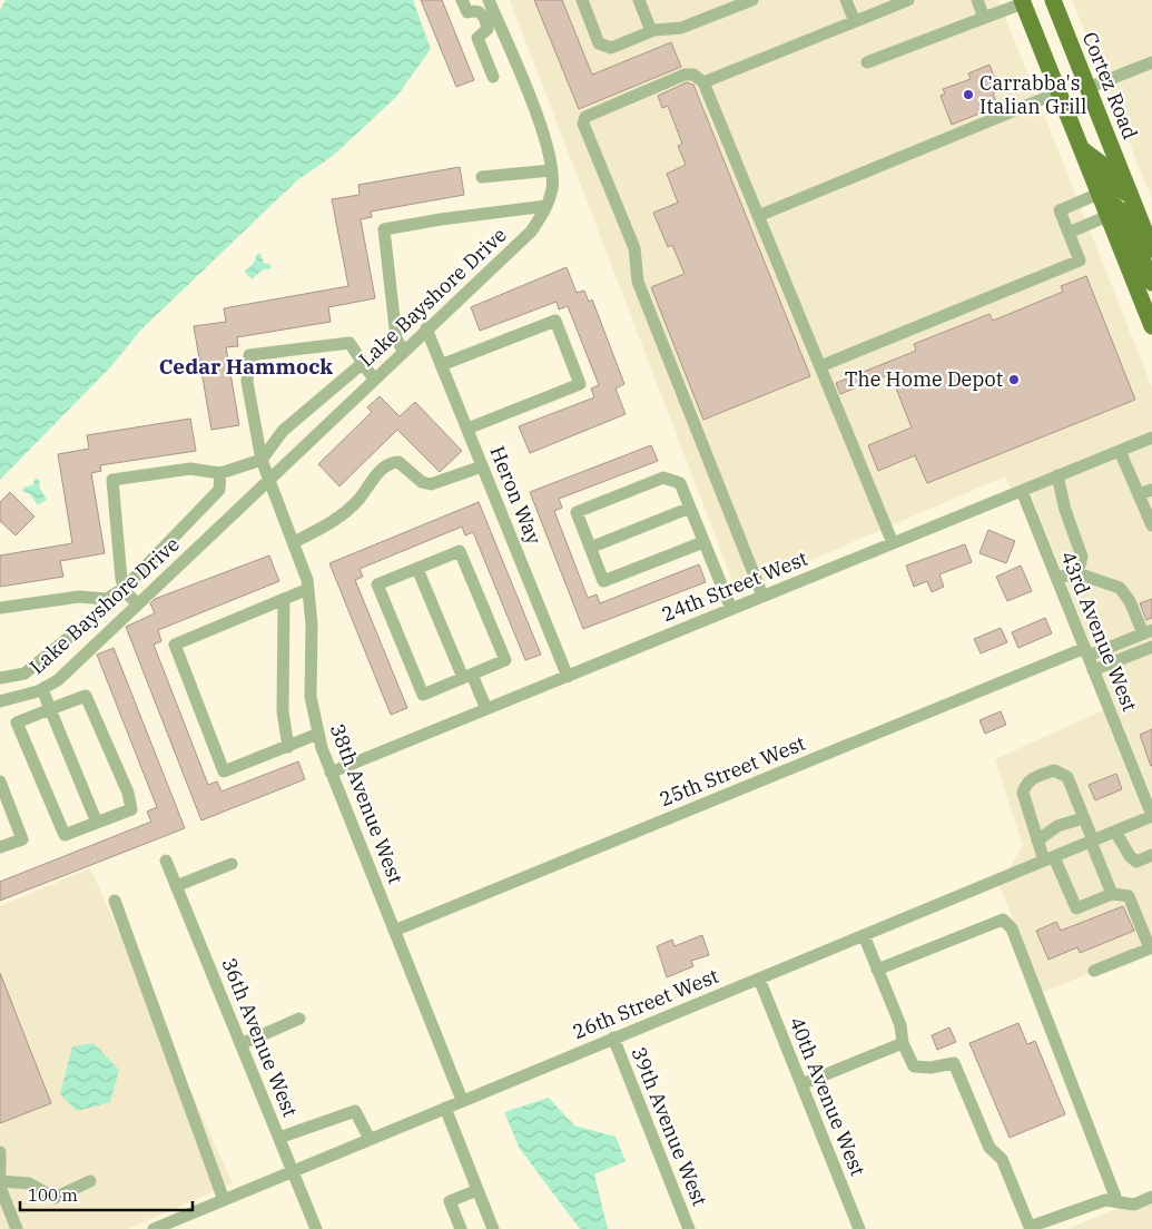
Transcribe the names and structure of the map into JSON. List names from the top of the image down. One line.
{"streets":{"main road":["Cortez Road"],"street":["Lake Bayshore Drive","Heron Way","24th Street West","43rd Avenue West","25th Street West","38th Avenue West","26th Street West","36th Avenue West","40th Avenue West","39th Avenue West"]},"crossings":[["Lake Bayshore Drive","Heron Way"],["Lake Bayshore Drive","38th Avenue West"],["Heron Way","24th Street West"],["24th Street West","43rd Avenue West"],["24th Street West","38th Avenue West"],["43rd Avenue West","25th Street West"],["43rd Avenue West","26th Street West"],["25th Street West","38th Avenue West"],["38th Avenue West","26th Street West"],["26th Street West","36th Avenue West"],["26th Street West","40th Avenue West"],["26th Street West","39th Avenue West"]],"districts":["Cedar Hammock"],"places":["Carrabba's Italian Grill","The Home Depot"],"scale_bar":"100 m"}
